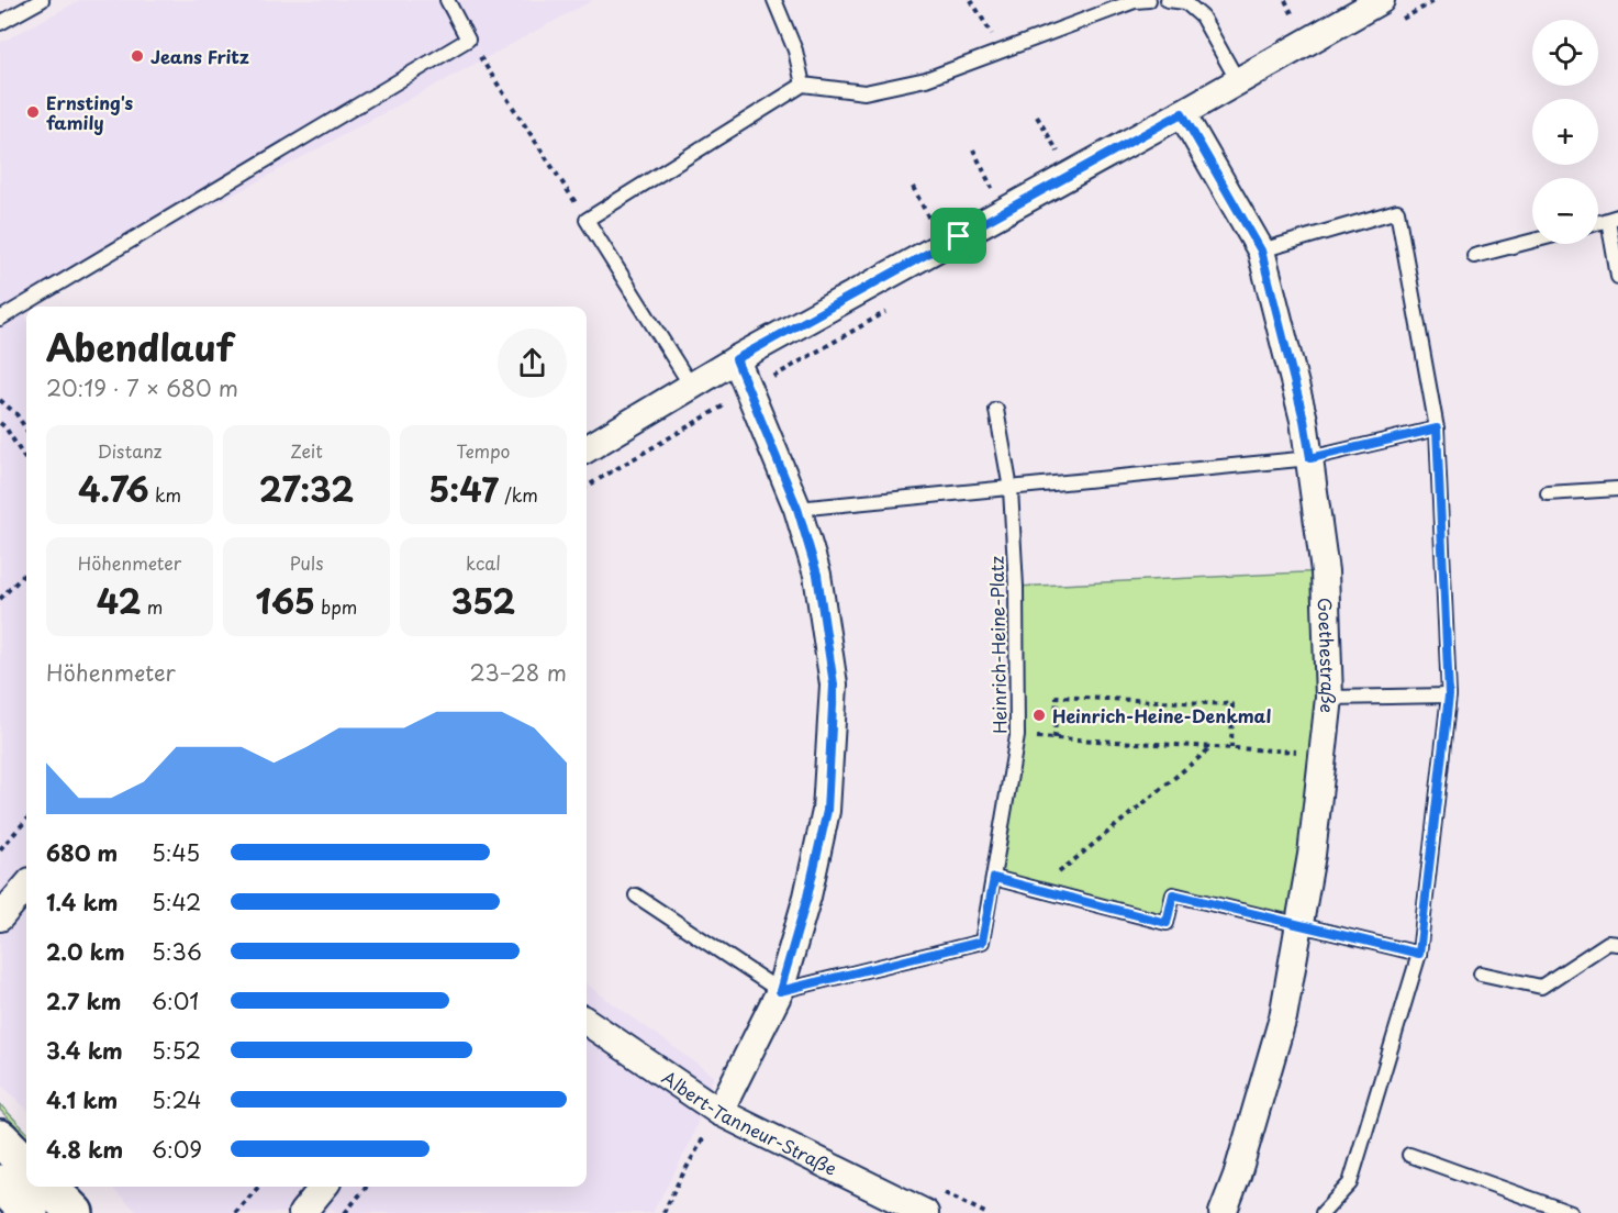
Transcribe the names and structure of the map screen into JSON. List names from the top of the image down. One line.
{"streets":{"street":["Goethestraße","Albert-Tanneur-Straße"],"lane":["Heinrich-Heine-Platz"]},"places":["Jeans Fritz","Ernsting's family","Heinrich-Heine-Denkmal"],"page":{"map_buttons":["+","−"],"heading":["Abendlauf","20:19 · 7 × 680 m"],"stats":[["Distanz","4.76 km"],["Zeit","27:32"],["Tempo","5:47 /km"],["Höhenmeter","42 m"],["Puls","165 bpm"],["kcal","352"]],"chart":["Höhenmeter","23–28 m"],"list":[{"name":"680 m","note":"5:45"},{"name":"1.4 km","note":"5:42"},{"name":"2.0 km","note":"5:36"},{"name":"2.7 km","note":"6:01"},{"name":"3.4 km","note":"5:52"},{"name":"4.1 km","note":"5:24"},{"name":"4.8 km","note":"6:09"}]}}
